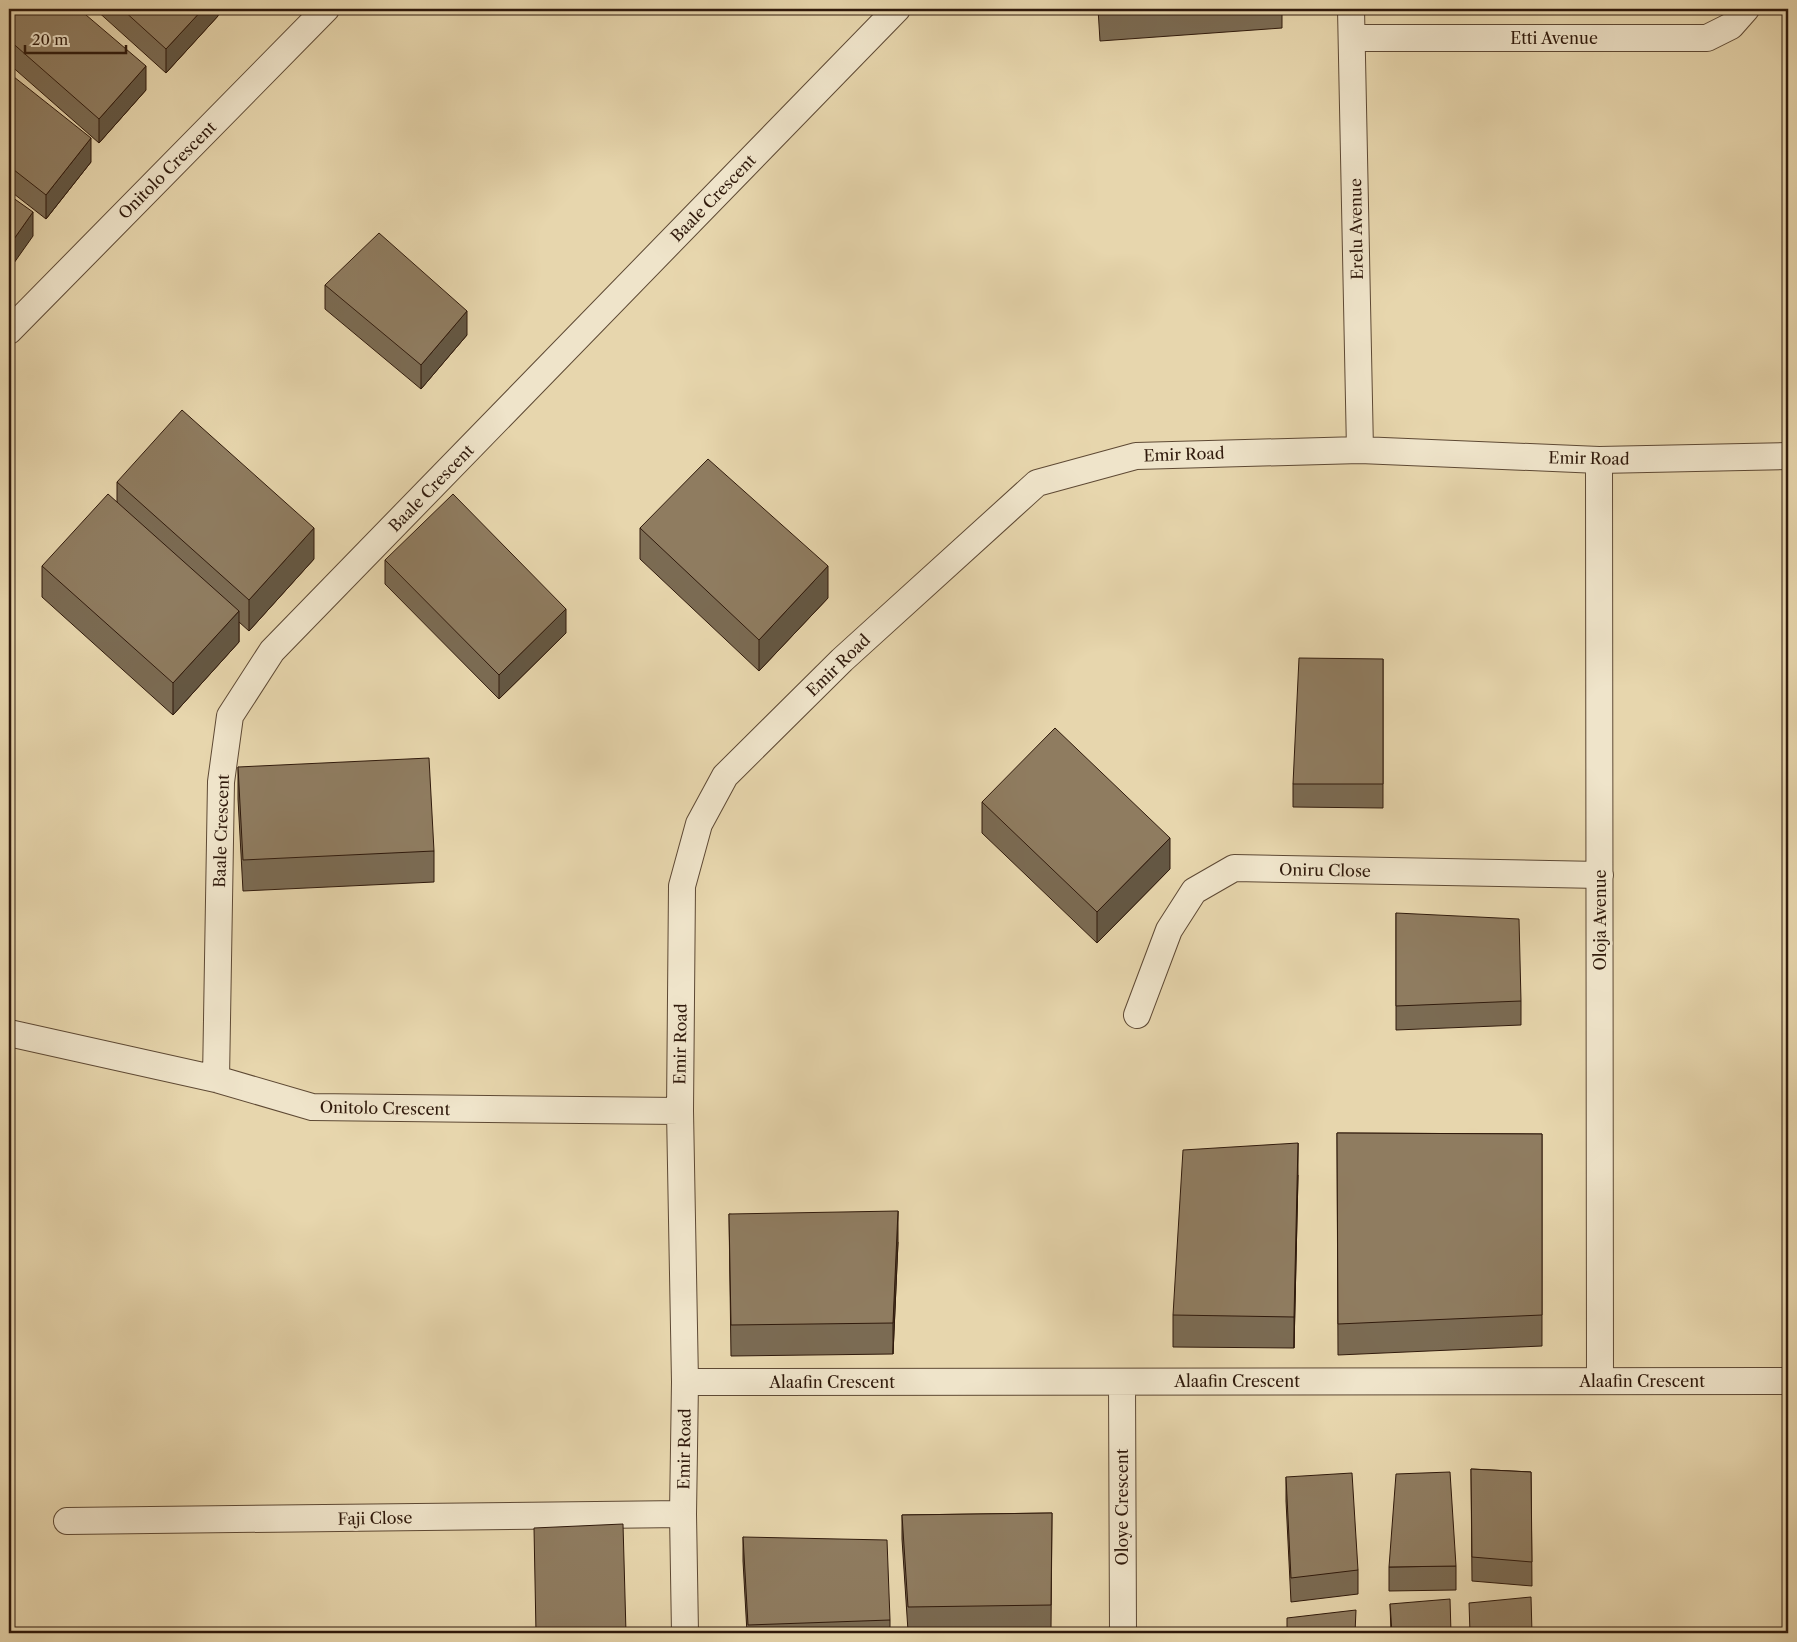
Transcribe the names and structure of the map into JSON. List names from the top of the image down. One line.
{"streets":{"street":["Etti Avenue","Onitolo Crescent","Baale Crescent","Erelu Avenue","Emir Road","Oniru Close","Oloja Avenue","Alaafin Crescent","Oloye Crescent","Faji Close"]},"crossings":[["Etti Avenue","Erelu Avenue"],["Onitolo Crescent","Baale Crescent"],["Onitolo Crescent","Emir Road"],["Erelu Avenue","Emir Road"],["Emir Road","Oloja Avenue"],["Emir Road","Alaafin Crescent"],["Emir Road","Faji Close"],["Oniru Close","Oloja Avenue"],["Oloja Avenue","Alaafin Crescent"],["Alaafin Crescent","Oloye Crescent"]],"scale_bar":"20 m"}
